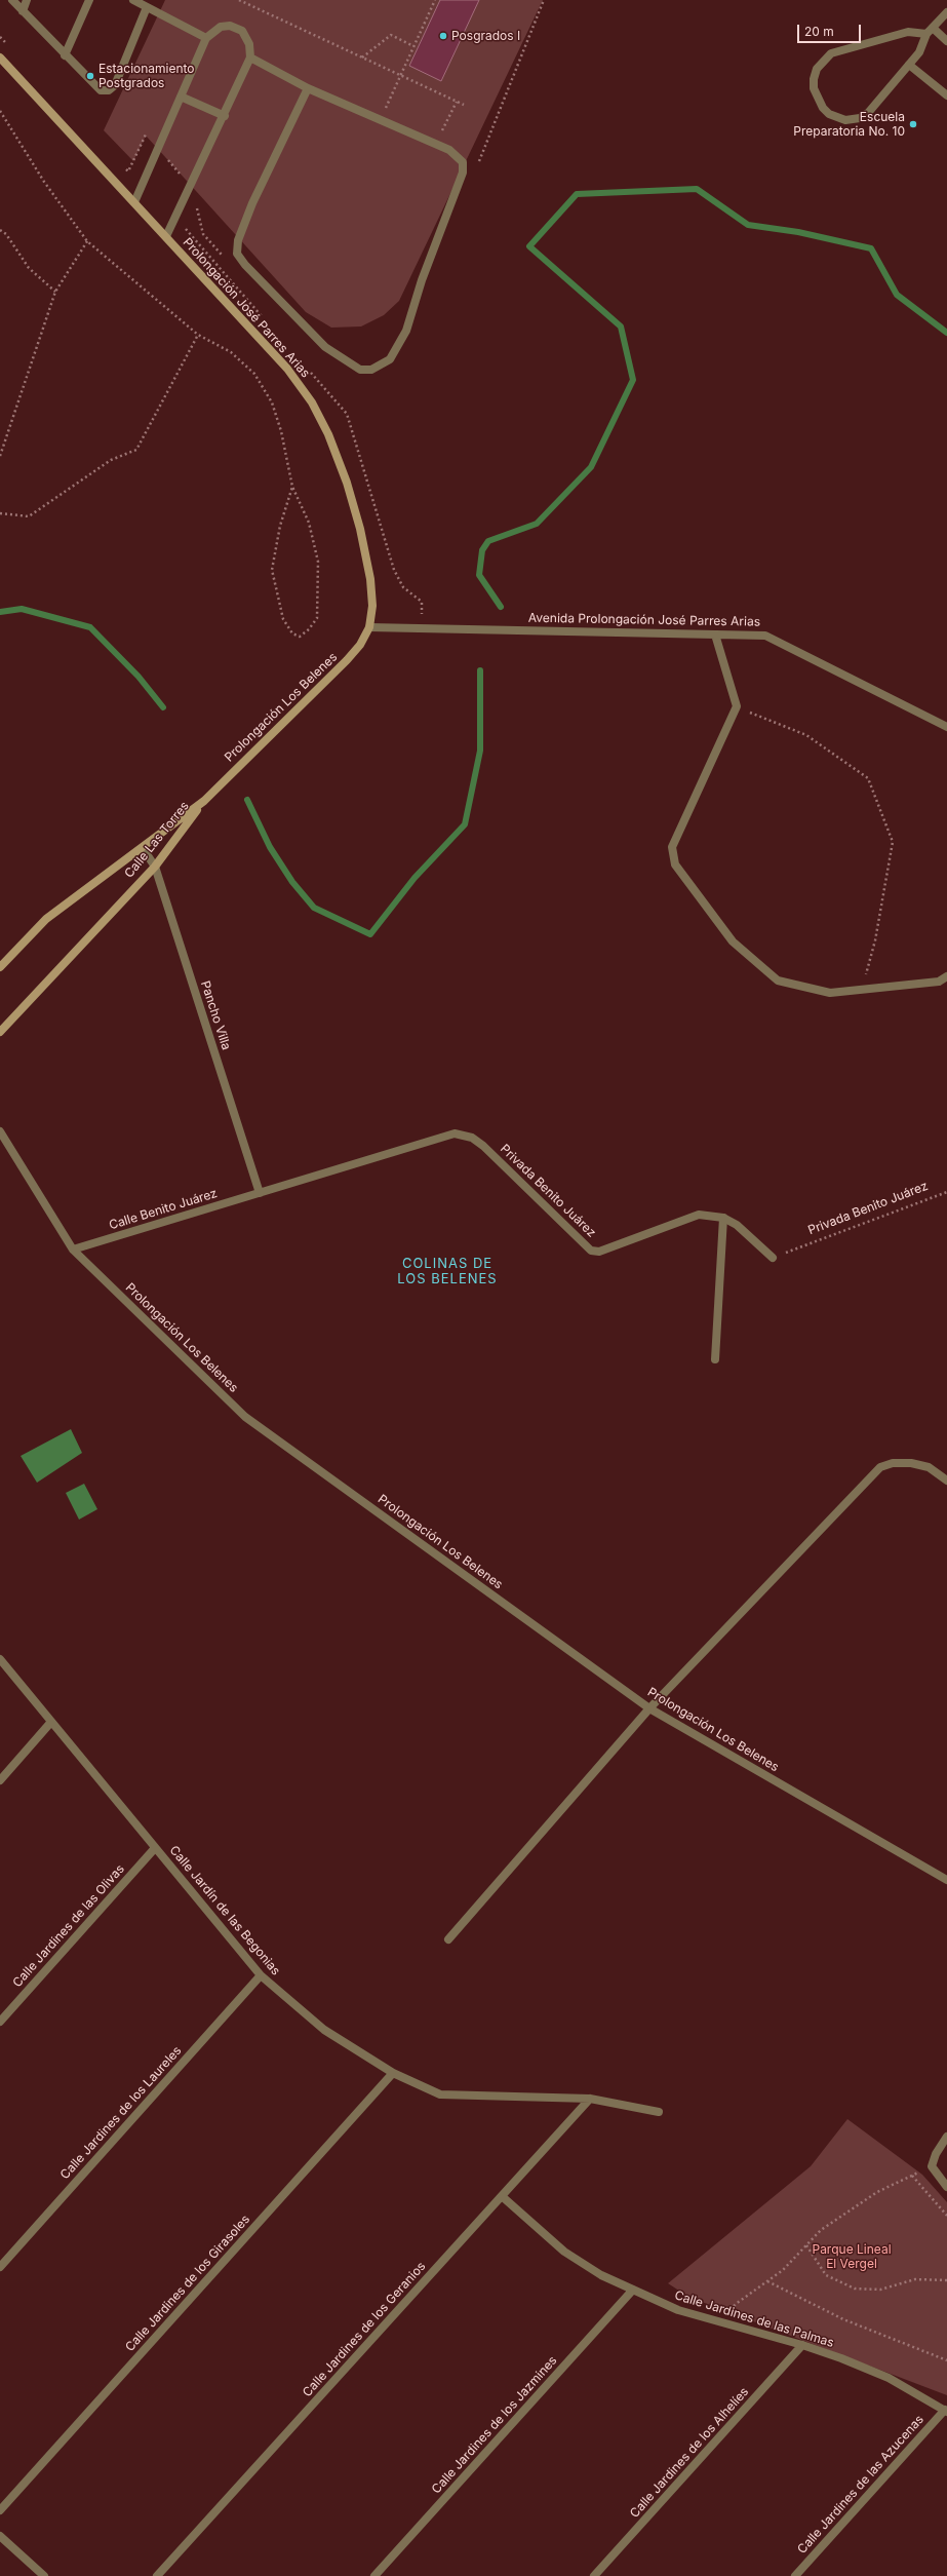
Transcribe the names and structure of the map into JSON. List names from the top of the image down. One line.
{"streets":{"main road":["Prolongación José Parres Arias","Prolongación Los Belenes","Calle Las Torres"],"street":["Avenida Prolongación José Parres Arias","Pancho Villa","Privada Benito Juárez","Calle Benito Juárez","Calle Jardín de las Begonias","Calle Jardines de las Olivas","Calle Jardines de los Laureles","Calle Jardines de los Girasoles","Calle Jardines de las Palmas","Calle Jardines de los Geranios","Calle Jardines de los Jazmines","Calle Jardines de los Alhelíes","Calle Jardines de las Azucenas"]},"crossings":[["Prolongación José Parres Arias","Avenida Prolongación José Parres Arias"],["Prolongación José Parres Arias","Prolongación Los Belenes"],["Avenida Prolongación José Parres Arias","Prolongación Los Belenes"],["Prolongación Los Belenes","Calle Las Torres"],["Prolongación Los Belenes","Calle Benito Juárez"],["Calle Las Torres","Pancho Villa"],["Pancho Villa","Privada Benito Juárez"],["Pancho Villa","Calle Benito Juárez"],["Privada Benito Juárez","Calle Benito Juárez"],["Calle Jardín de las Begonias","Calle Jardines de las Olivas"],["Calle Jardín de las Begonias","Calle Jardines de los Laureles"],["Calle Jardín de las Begonias","Calle Jardines de los Girasoles"],["Calle Jardín de las Begonias","Calle Jardines de los Geranios"],["Calle Jardines de las Palmas","Calle Jardines de los Geranios"],["Calle Jardines de las Palmas","Calle Jardines de los Jazmines"],["Calle Jardines de las Palmas","Calle Jardines de los Alhelíes"],["Calle Jardines de las Palmas","Calle Jardines de las Azucenas"]],"districts":["COLINAS DE LOS BELENES"],"parks":["Parque Lineal El Vergel"],"places":["Posgrados I","Estacionamiento Postgrados","Escuela Preparatoria No. 10"],"scale_bar":"20 m"}
